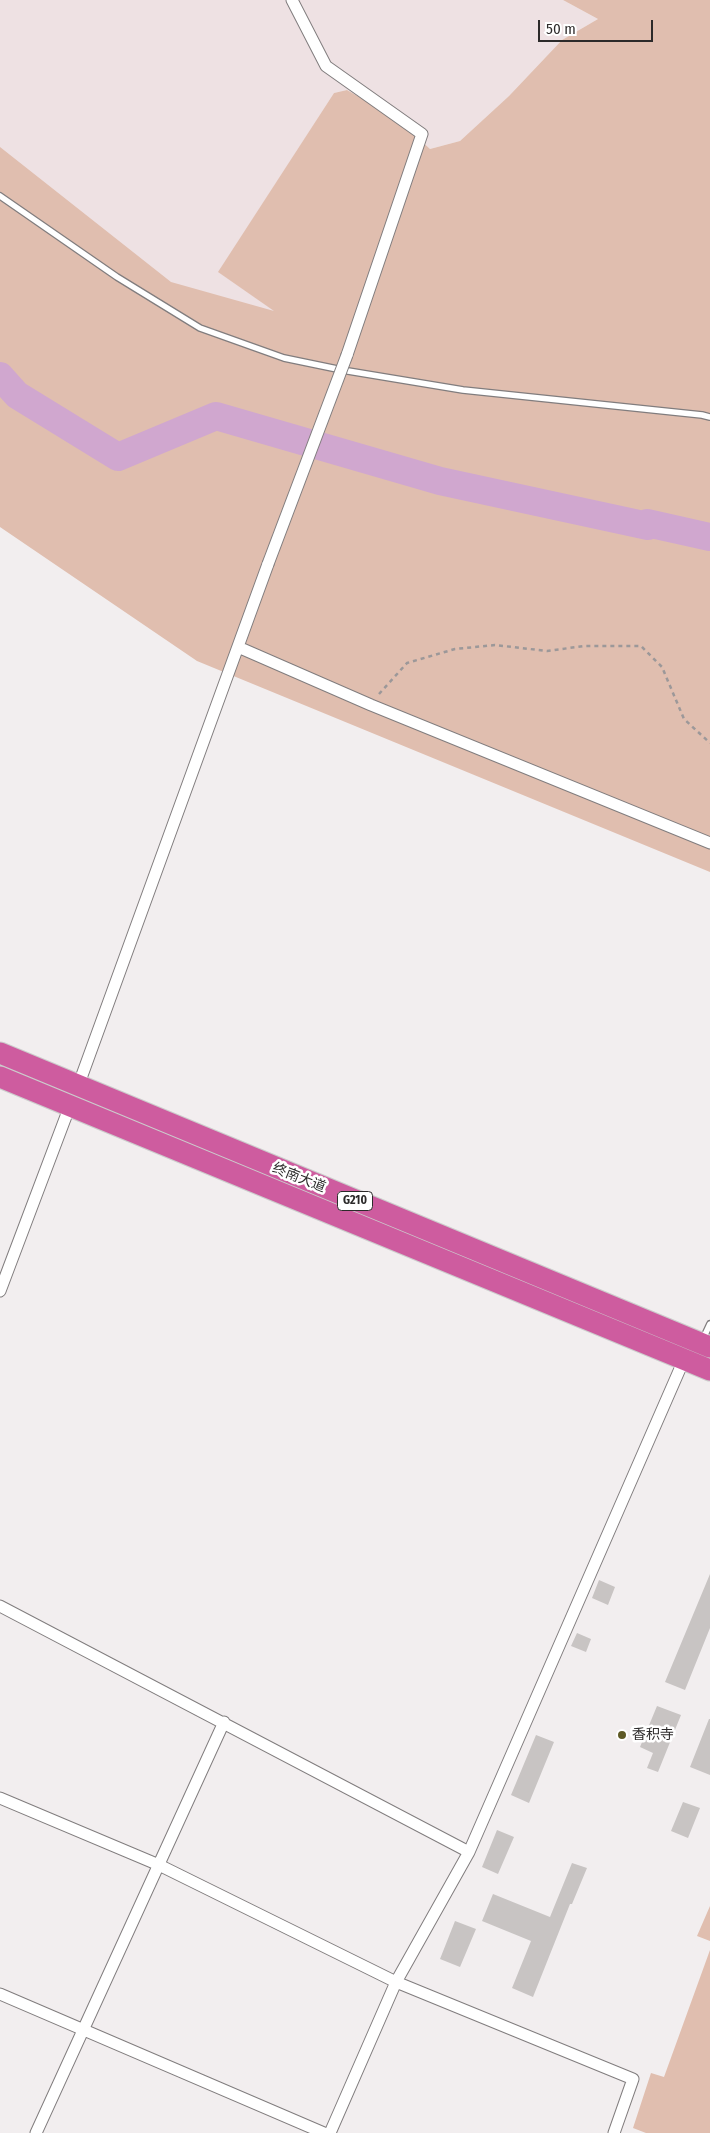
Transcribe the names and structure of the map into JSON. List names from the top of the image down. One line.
{"streets":{"highway":["终南大道","G210"]},"places":["香积寺"],"scale_bar":"50 m"}
